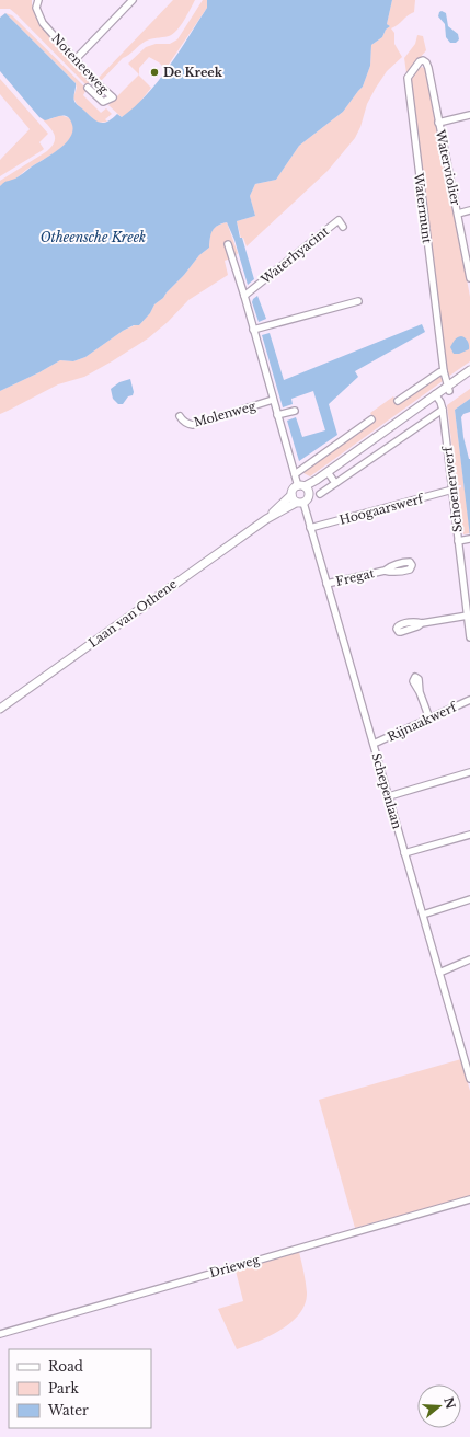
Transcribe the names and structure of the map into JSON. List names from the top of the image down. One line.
{"streets":{"street":["Noteneeweg","Waterviolier","Watermunt","Waterhyacint","Molenweg","Schoenerwerf","Hoogaarswerf","Fregat","Laan van Othene","Rijnaakwerf","Schepenlaan","Drieweg"]},"crossings":[["Waterviolier","Watermunt"],["Schoenerwerf","Hoogaarswerf"],["Hoogaarswerf","Schepenlaan"],["Fregat","Schepenlaan"],["Laan van Othene","Schepenlaan"],["Rijnaakwerf","Schepenlaan"]],"water":["Otheensche Kreek"],"places":["De Kreek"],"legend":["Road","Park","Water"],"north":"right"}
